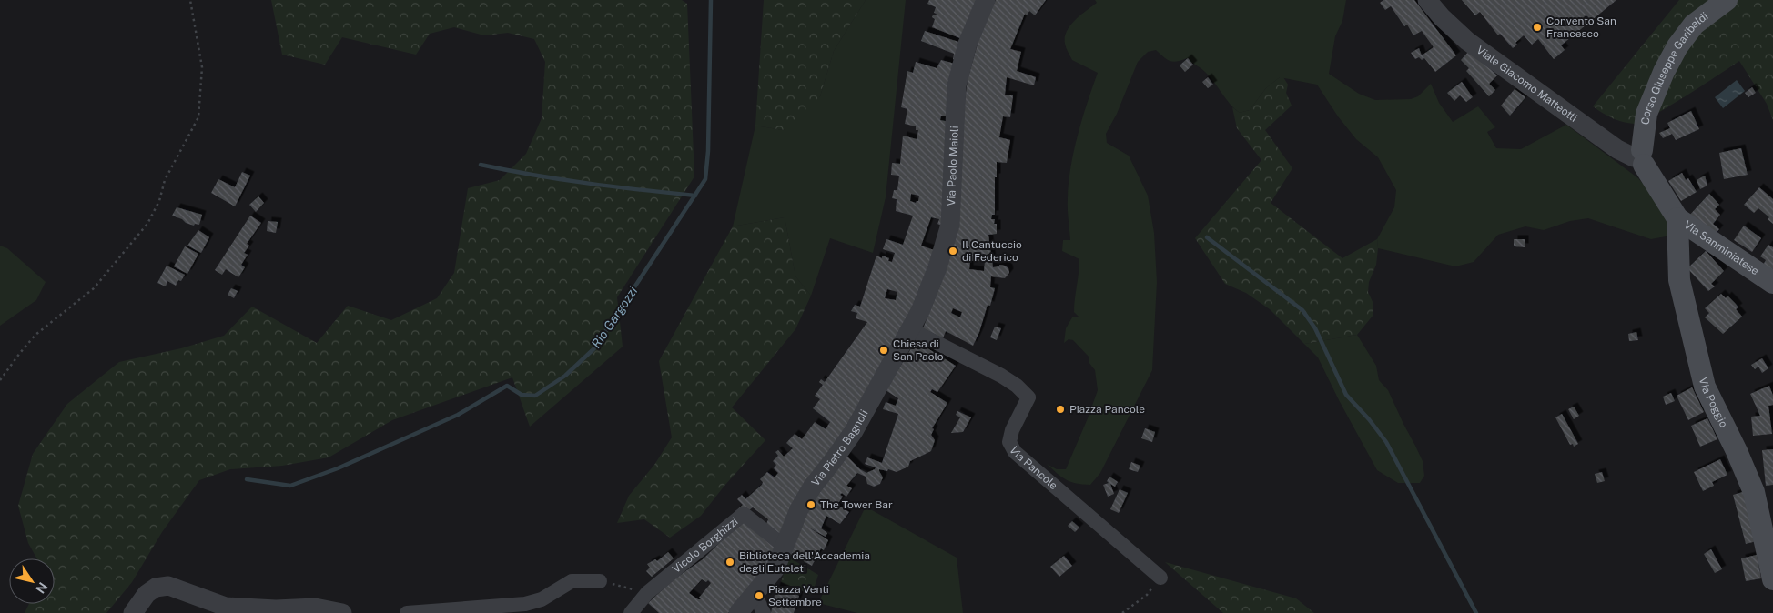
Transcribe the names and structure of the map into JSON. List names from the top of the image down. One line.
{"streets":{"main road":["Corso Giuseppe Garibaldi","Via Sanminiatese","Via Poggio"],"street":["Viale Giacomo Matteotti","Via Paolo Maioli","Via Pietro Bagnoli","Via Pancole","Vicolo Borghizzi"]},"crossings":[["Corso Giuseppe Garibaldi","Viale Giacomo Matteotti"],["Corso Giuseppe Garibaldi","Via Sanminiatese"],["Viale Giacomo Matteotti","Via Sanminiatese"],["Via Paolo Maioli","Via Pietro Bagnoli"],["Via Paolo Maioli","Via Pancole"],["Via Sanminiatese","Via Poggio"],["Via Pietro Bagnoli","Via Pancole"],["Via Pietro Bagnoli","Vicolo Borghizzi"]],"water":["Rio Gargozzi"],"places":["Convento San Francesco","Il Cantuccio di Federico","Chiesa di San Paolo","Piazza Pancole","The Tower Bar","Biblioteca dell'Accademia degli Euteleti","Piazza Venti Settembre"],"north":"bottom right"}
